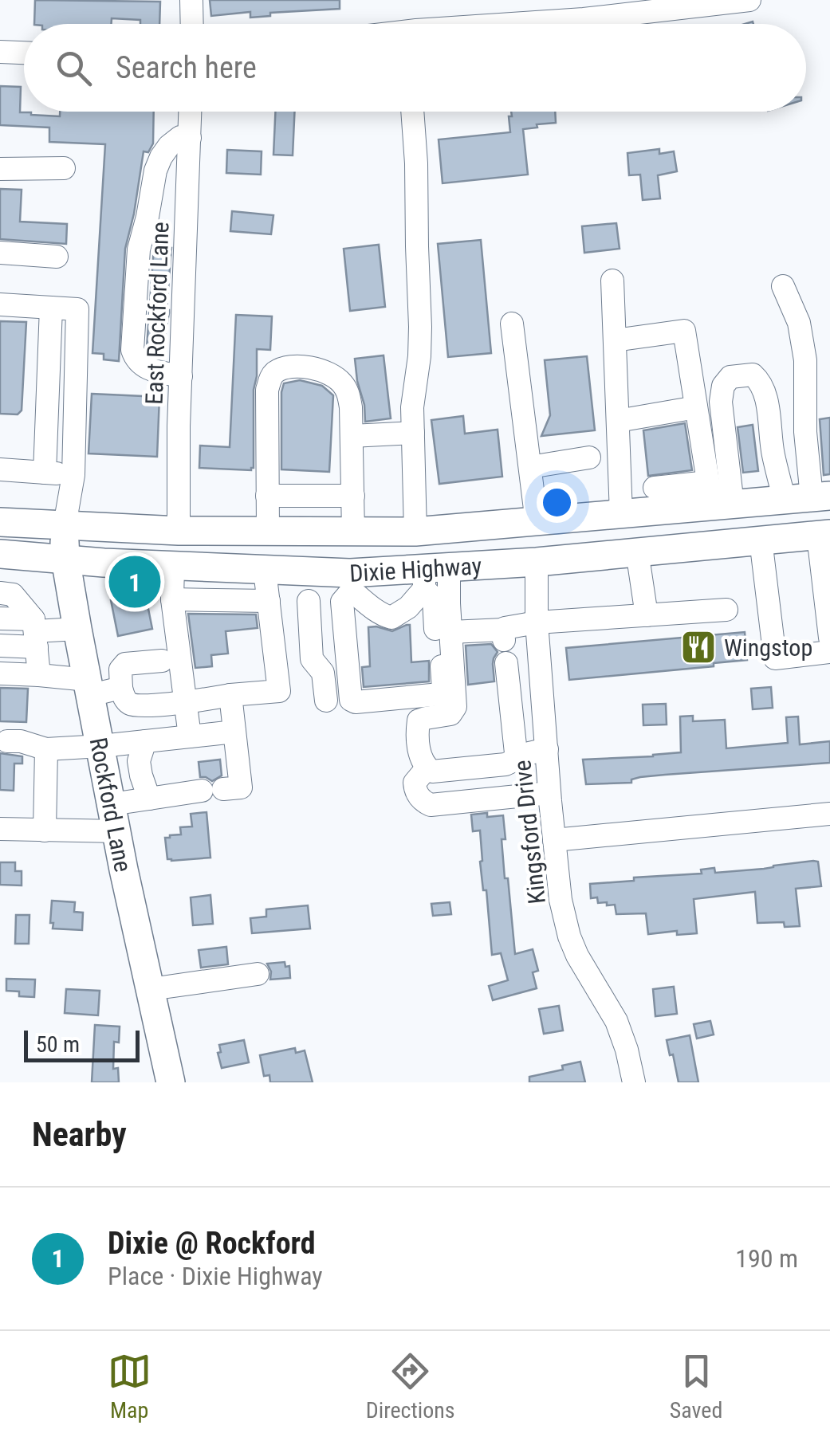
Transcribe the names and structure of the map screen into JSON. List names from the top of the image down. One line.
{"streets":{"main road":["Dixie Highway","Rockford Lane"],"street":["East Rockford Lane","Kingsford Drive"]},"crossings":[["East Rockford Lane","Dixie Highway"],["Dixie Highway","Rockford Lane"],["Dixie Highway","Kingsford Drive"]],"places":{"restaurant":["Wingstop"]},"scale_bar":"50 m","page":{"search":"Search here","pins":"1","scale":"50 m","heading":"Nearby","list":[{"mark":"1","name":"Dixie @ Rockford","note":"Place · Dixie Highway","value":"190 m"}],"nav":["Map","Directions","Saved"]}}
